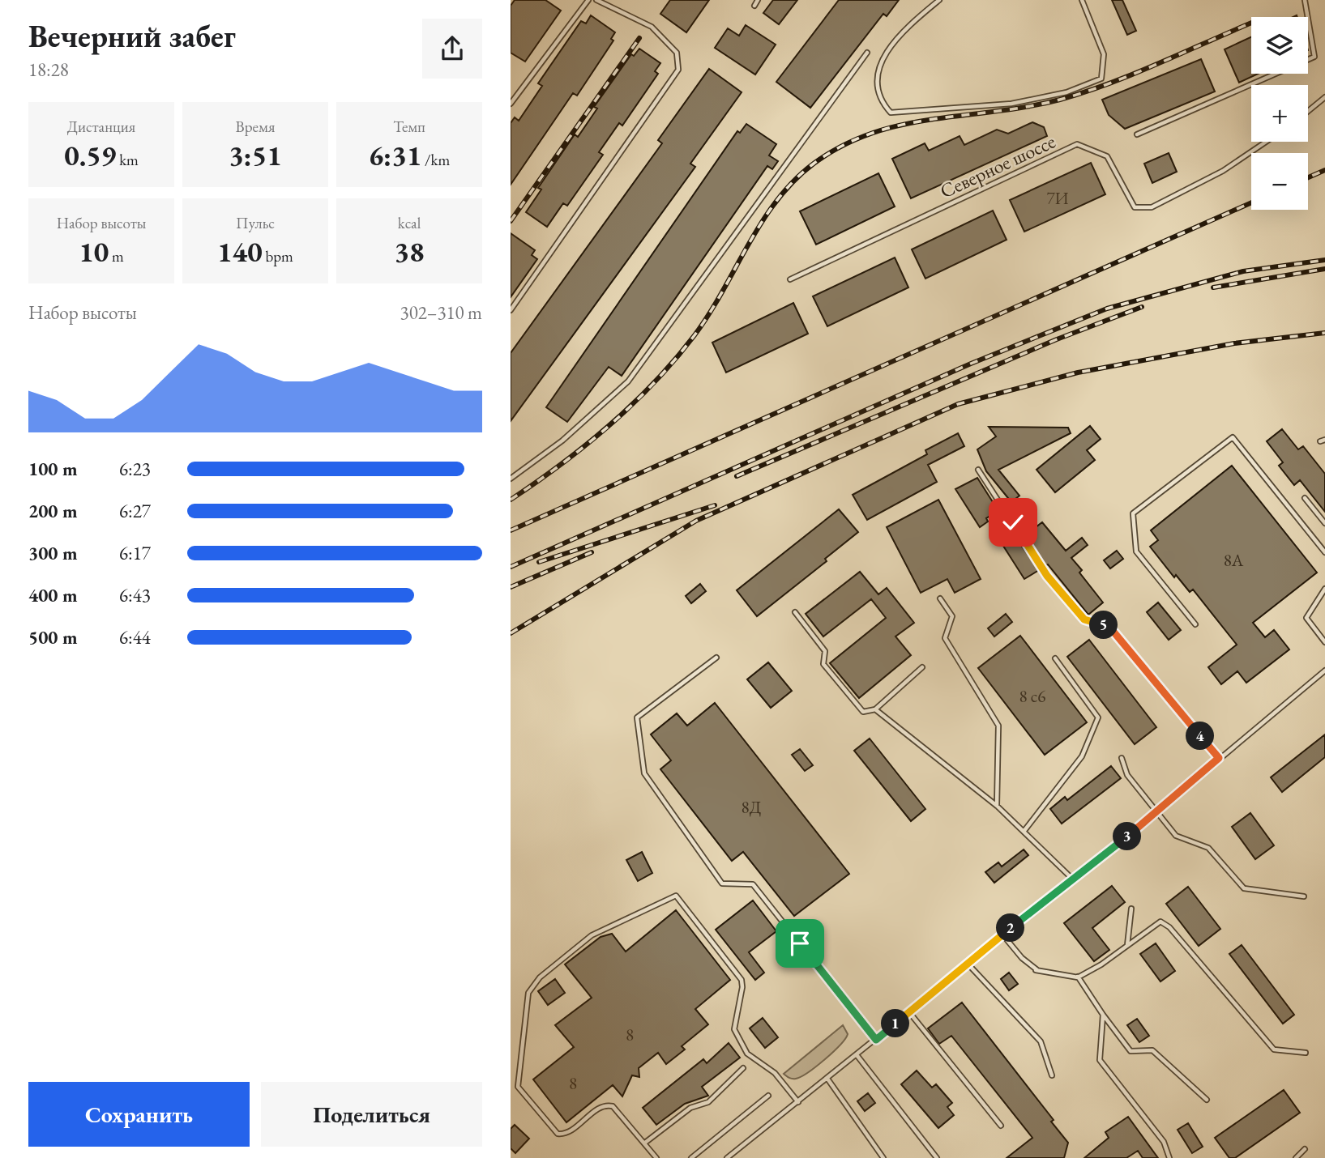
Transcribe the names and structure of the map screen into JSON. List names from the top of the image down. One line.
{"streets":{"lane":["Северное шоссе"]},"house_numbers":["7И","8А","8 с6","8Д","8","8"],"page":{"heading":["Вечерний забег","18:28"],"map_buttons":["+","−"],"stats":[["Дистанция","0.59 km"],["Время","3:51"],["Темп","6:31 /km"],["Набор высоты","10 m"],["Пульс","140 bpm"],["kcal","38"]],"chart":["Набор высоты","302–310 m"],"list":[{"name":"100 m","note":"6:23"},{"name":"200 m","note":"6:27"},{"name":"300 m","note":"6:17"},{"name":"400 m","note":"6:43"},{"name":"500 m","note":"6:44"}],"pins":["5","4","3","2","1"],"buttons":["Сохранить","Поделиться"]}}
